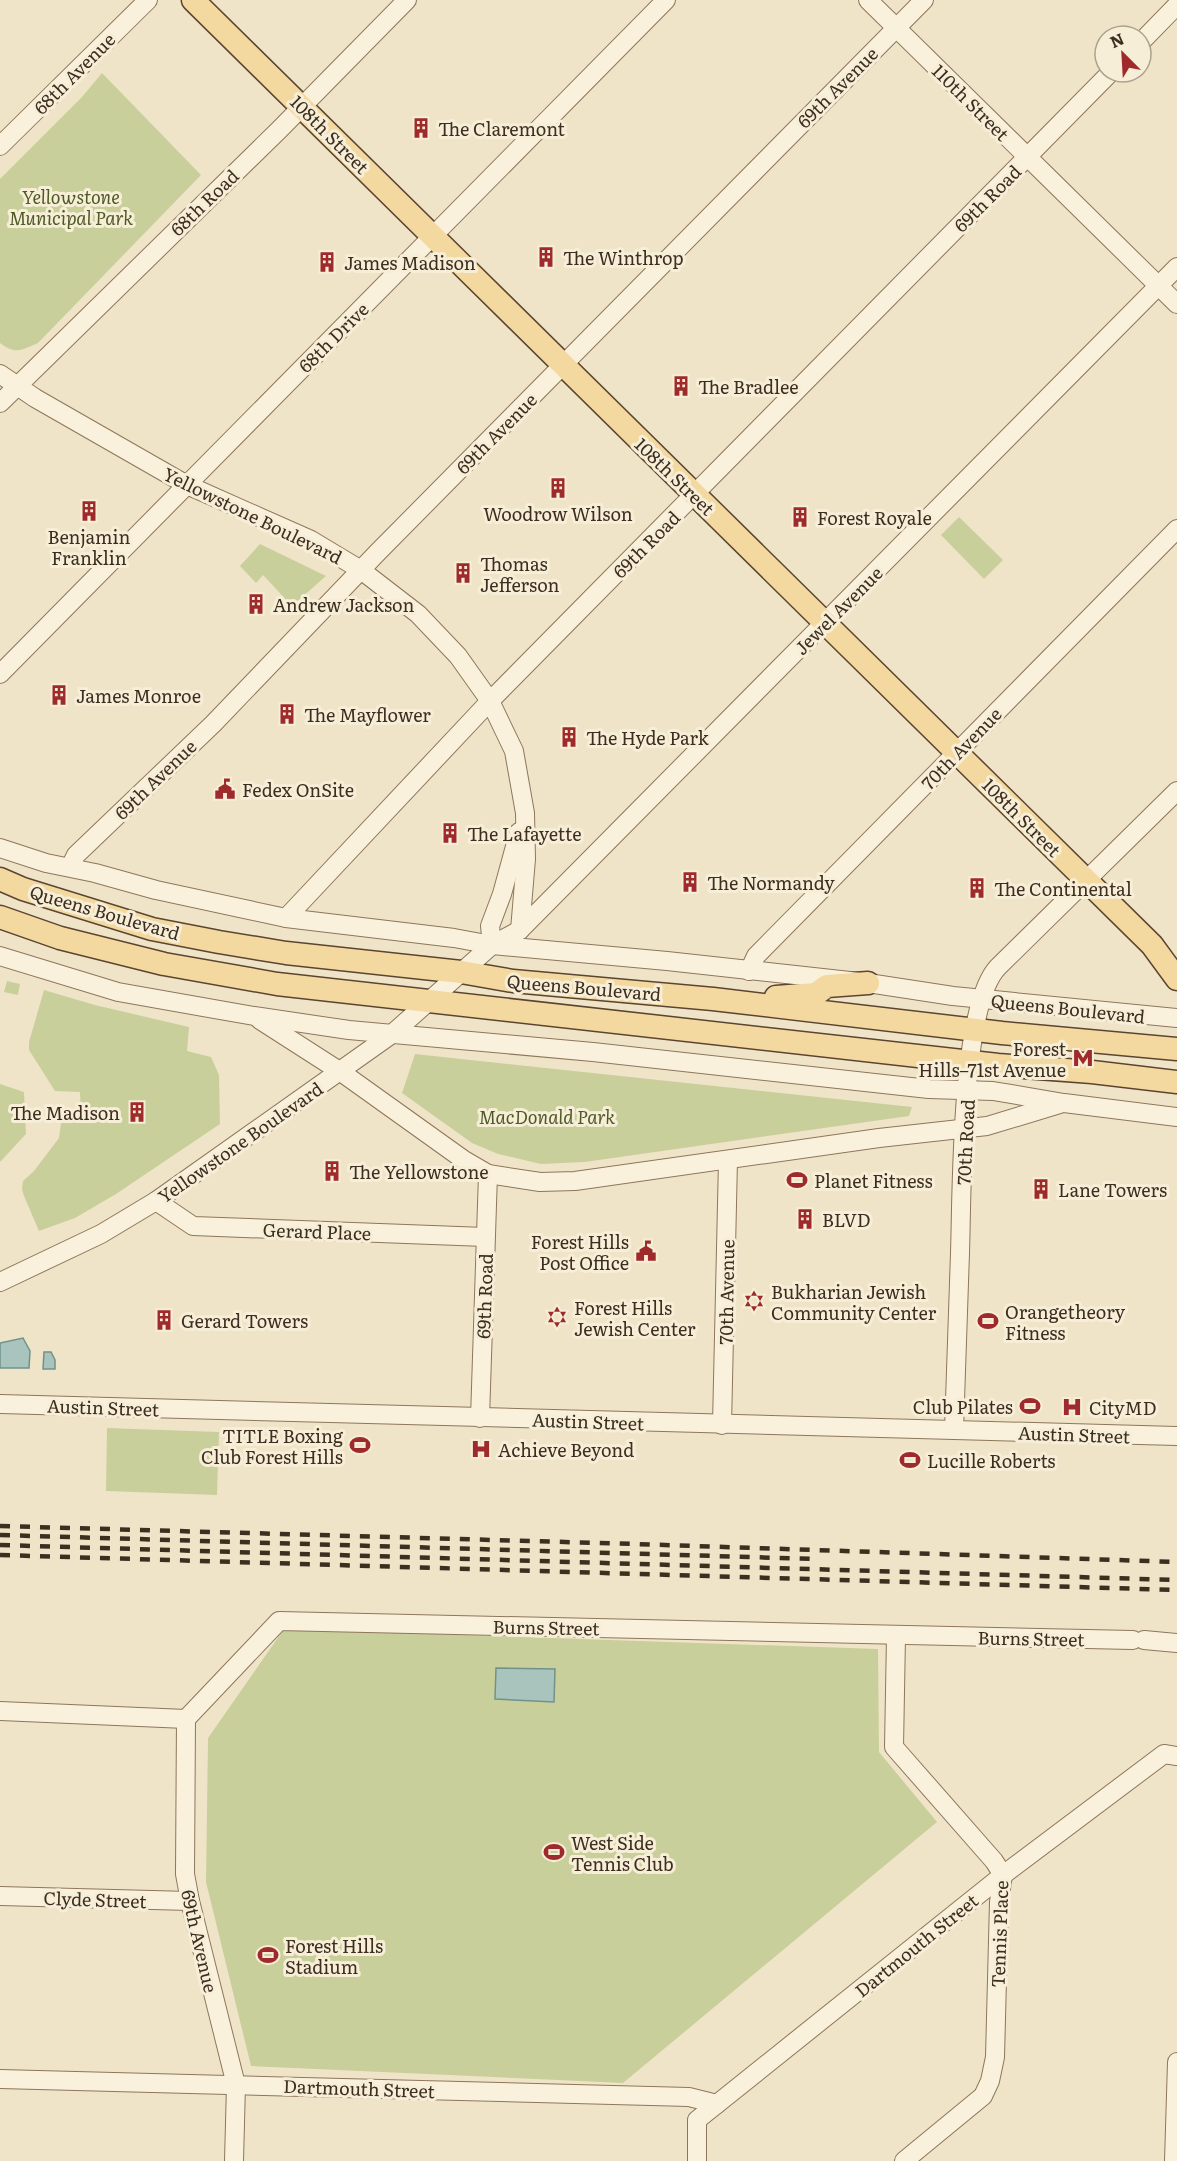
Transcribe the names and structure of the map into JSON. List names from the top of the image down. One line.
{"streets":{"main road":["108th Street","Queens Boulevard"],"street":["68th Avenue","69th Avenue","110th Street","69th Road","68th Road","68th Drive","Yellowstone Boulevard","Jewel Avenue","70th Avenue","70th Road","Gerard Place","Austin Street","Burns Street","Clyde Street","Tennis Place","Dartmouth Street"]},"crossings":[["69th Avenue","110th Street"],["69th Avenue","108th Street"],["69th Avenue","Yellowstone Boulevard"],["69th Avenue","Queens Boulevard"],["69th Avenue","Burns Street"],["69th Avenue","Clyde Street"],["69th Avenue","Dartmouth Street"],["110th Street","69th Road"],["110th Street","Jewel Avenue"],["108th Street","69th Road"],["108th Street","68th Road"],["108th Street","68th Drive"],["108th Street","Jewel Avenue"],["108th Street","70th Avenue"],["108th Street","70th Road"],["69th Road","Yellowstone Boulevard"],["69th Road","Queens Boulevard"],["69th Road","Gerard Place"],["69th Road","Austin Street"],["68th Road","Yellowstone Boulevard"],["68th Drive","Yellowstone Boulevard"],["Yellowstone Boulevard","Jewel Avenue"],["Yellowstone Boulevard","Queens Boulevard"],["Yellowstone Boulevard","Gerard Place"],["Jewel Avenue","Queens Boulevard"],["70th Avenue","Queens Boulevard"],["70th Avenue","Austin Street"],["Queens Boulevard","70th Road"],["70th Road","Austin Street"],["Burns Street","Tennis Place"],["Tennis Place","Dartmouth Street"]],"parks":["Yellowstone Municipal Park","MacDonald Park"],"places":{"building":["The Claremont","The Winthrop","James Madison","The Bradlee","Woodrow Wilson","Benjamin Franklin","Forest Royale","Thomas Jefferson","Andrew Jackson","James Monroe","The Mayflower","The Hyde Park","The Lafayette","The Normandy","The Continental","The Madison","The Yellowstone","Lane Towers","BLVD","Gerard Towers"],"public building":["Fedex OnSite","Forest Hills Post Office"],"metro station":["Forest Hills–71st Avenue"],"sports":["Planet Fitness","Orangetheory Fitness","Club Pilates","TITLE Boxing Club Forest Hills","Lucille Roberts","West Side Tennis Club","Forest Hills Stadium"],"synagogue":["Bukharian Jewish Community Center","Forest Hills Jewish Center"],"hospital":["CityMD","Achieve Beyond"]},"north":"top left"}
